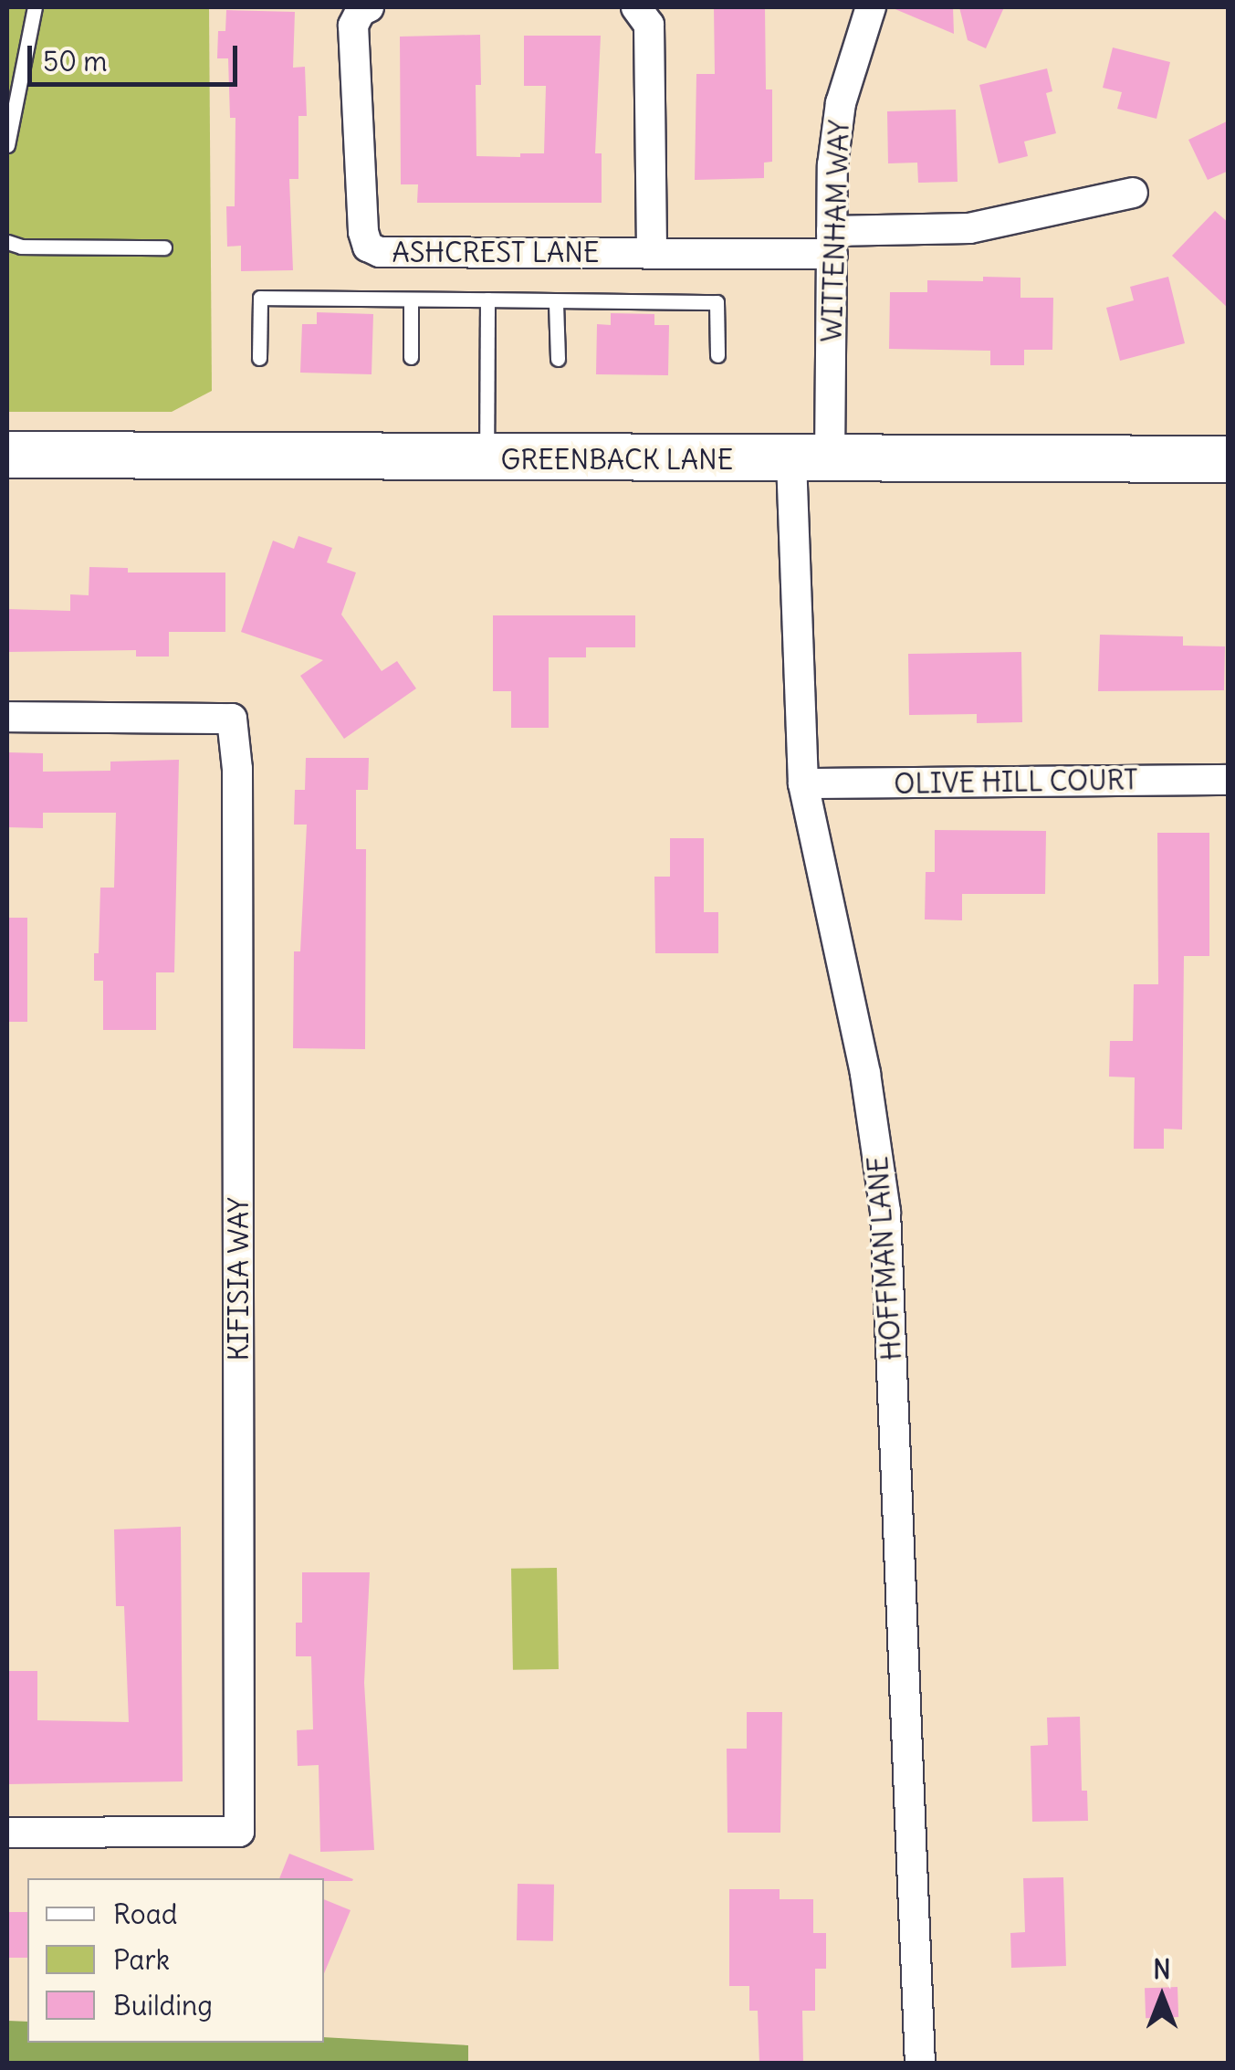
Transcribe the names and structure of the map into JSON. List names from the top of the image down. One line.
{"streets":{"main road":["GREENBACK LANE"],"street":["WITTENHAM WAY","ASHCREST LANE","OLIVE HILL COURT","HOFFMAN LANE","KIFISIA WAY"]},"crossings":[["WITTENHAM WAY","ASHCREST LANE"],["WITTENHAM WAY","GREENBACK LANE"],["WITTENHAM WAY","HOFFMAN LANE"],["GREENBACK LANE","HOFFMAN LANE"],["OLIVE HILL COURT","HOFFMAN LANE"]],"legend":["Road","Park","Building"],"scale_bar":"50 m","north":"top"}
